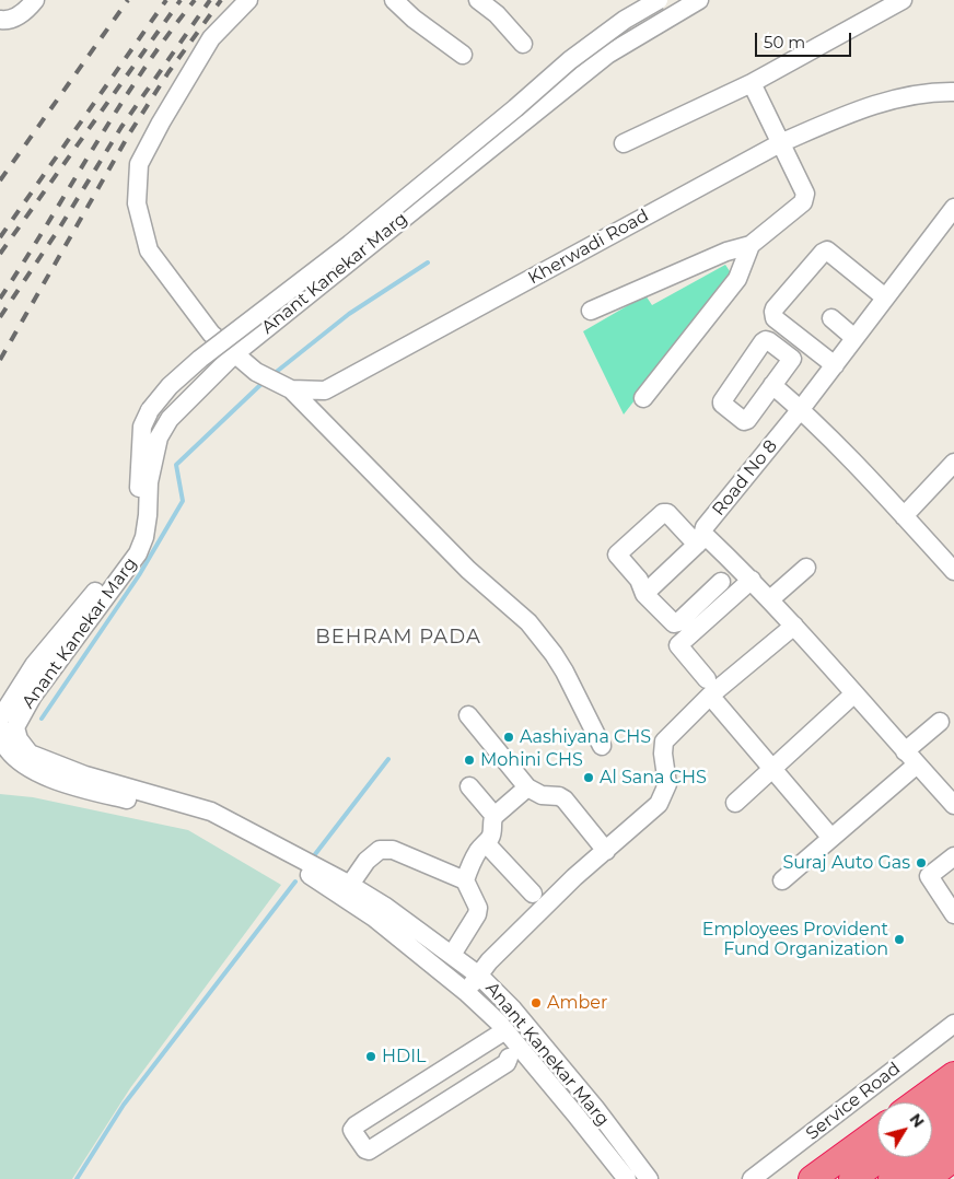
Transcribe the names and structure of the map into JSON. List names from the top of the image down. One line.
{"streets":{"street":["Kherwadi Road","Anant Kanekar Marg","Road No 8","Service Road"]},"crossings":[["Kherwadi Road","Anant Kanekar Marg"]],"districts":["BEHRAM PADA"],"places":["Aashiyana CHS","Mohini CHS","Al Sana CHS","Suraj Auto Gas","Employees Provident Fund Organization","Amber","HDIL"],"scale_bar":"50 m","north":"top right"}
